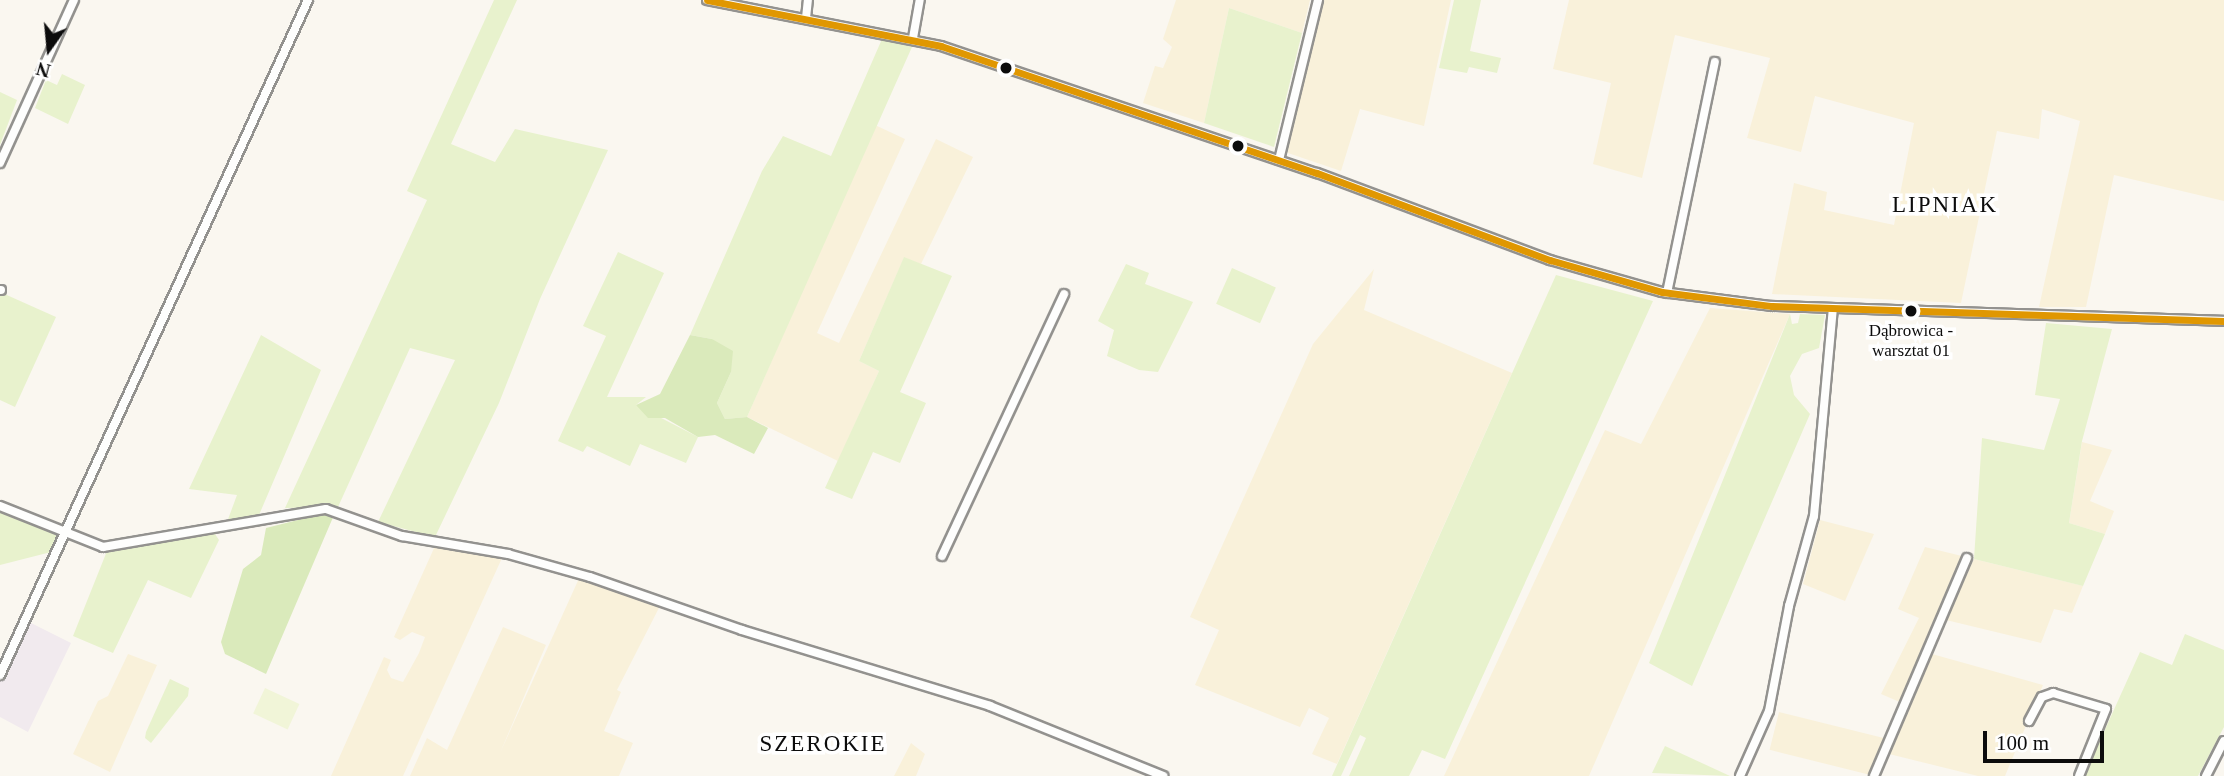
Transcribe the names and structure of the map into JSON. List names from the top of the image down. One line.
{"districts":["LIPNIAK","SZEROKIE"],"places":["Dąbrowica - warsztat 01"],"scale_bar":"100 m","north":"bottom"}
